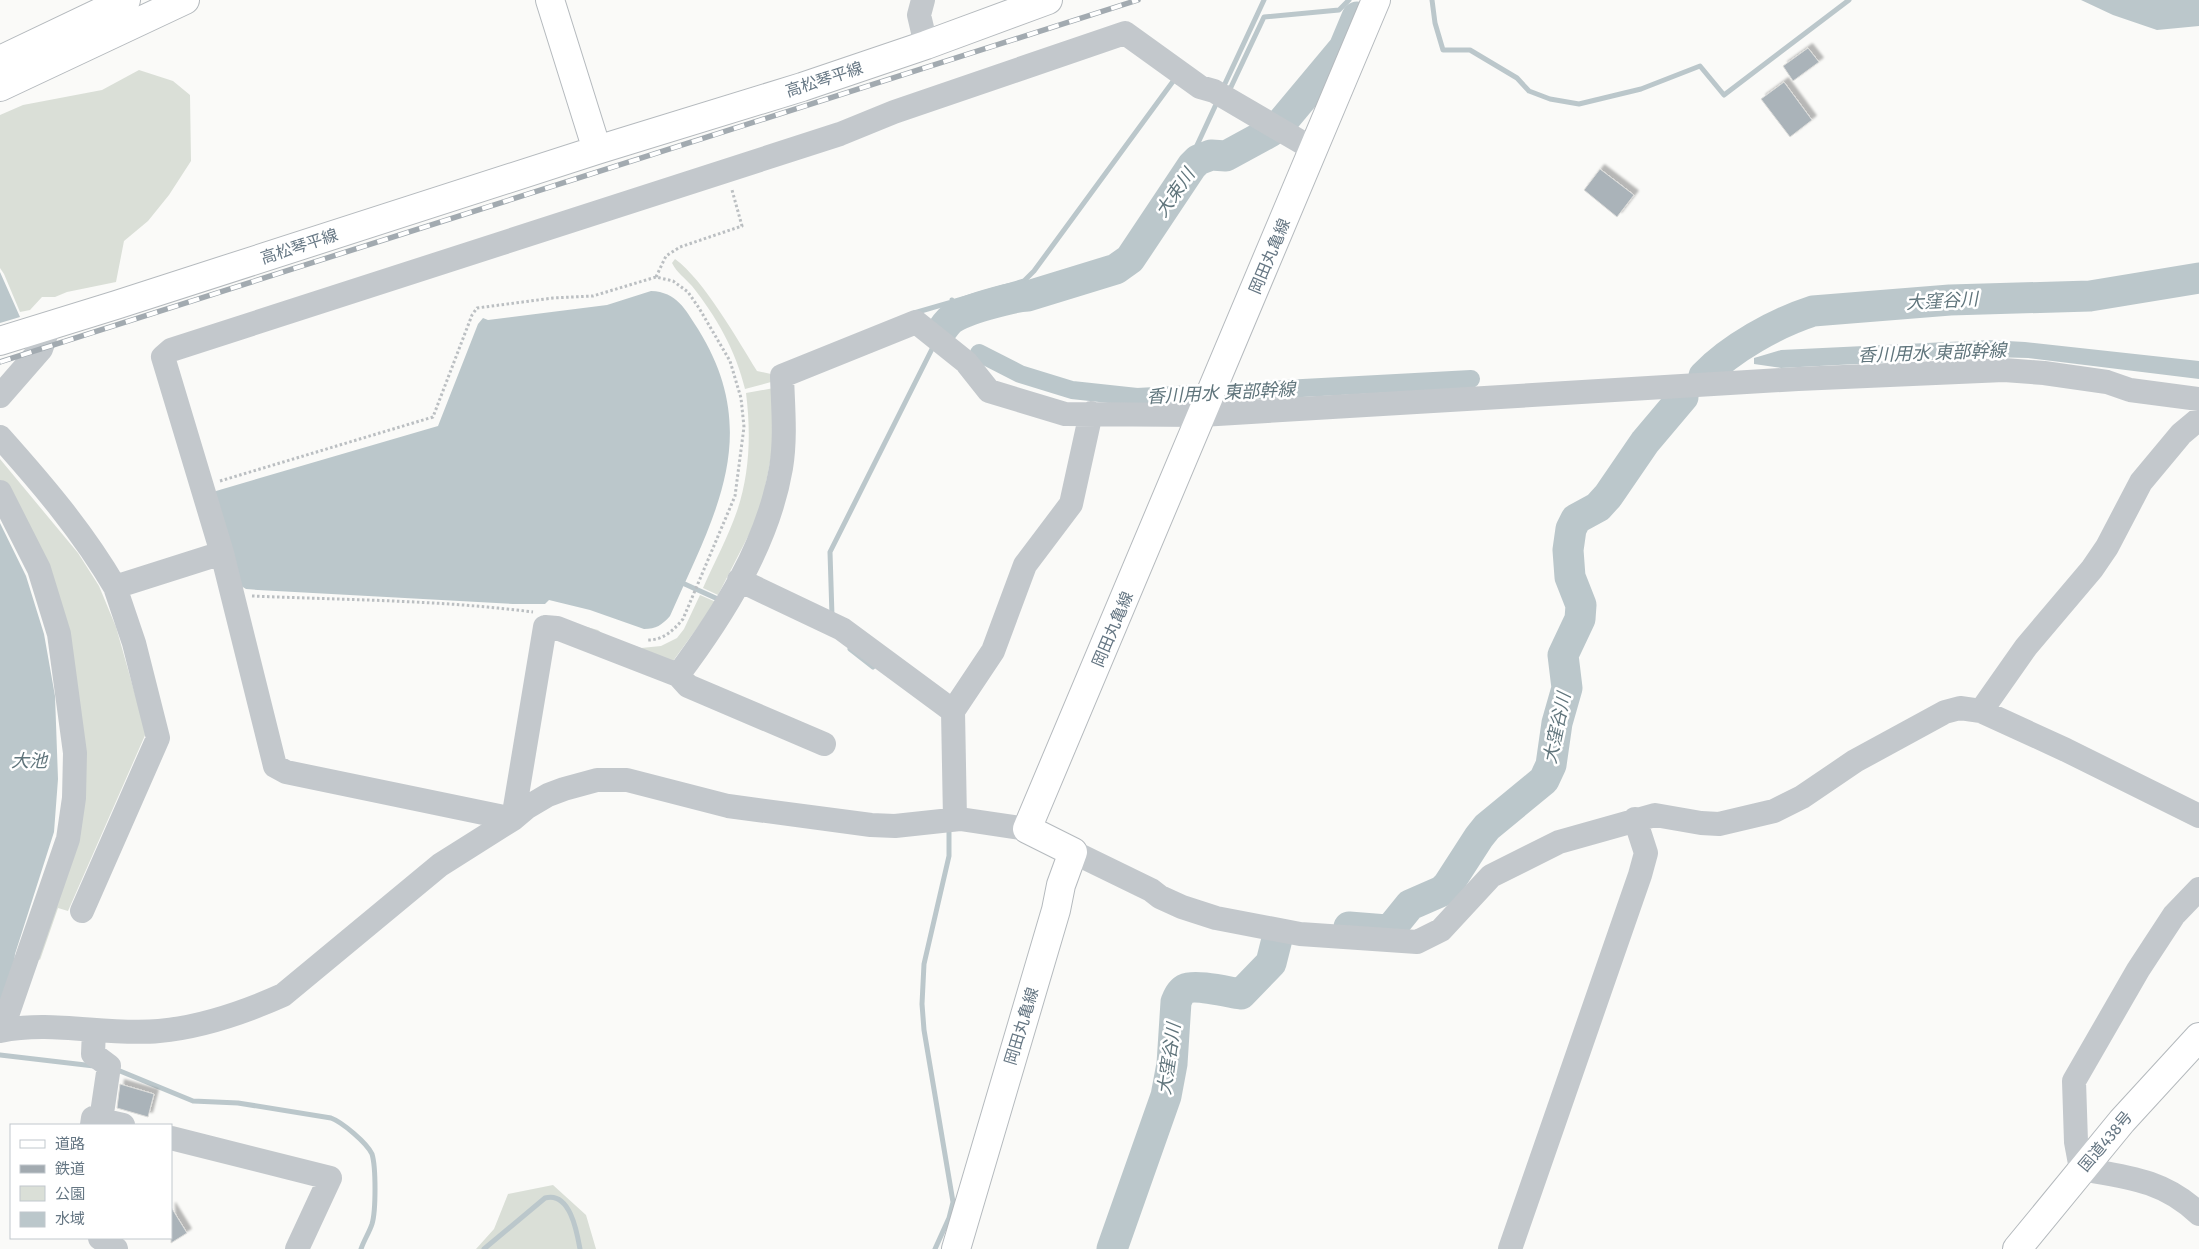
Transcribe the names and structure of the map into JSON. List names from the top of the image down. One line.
{"streets":{"main road":["高松琴平線","岡田丸亀線","国道438号"]},"water":["大束川","大窪谷川","香川用水 東部幹線","大池"],"legend":["道路","鉄道","公園","水域"]}
